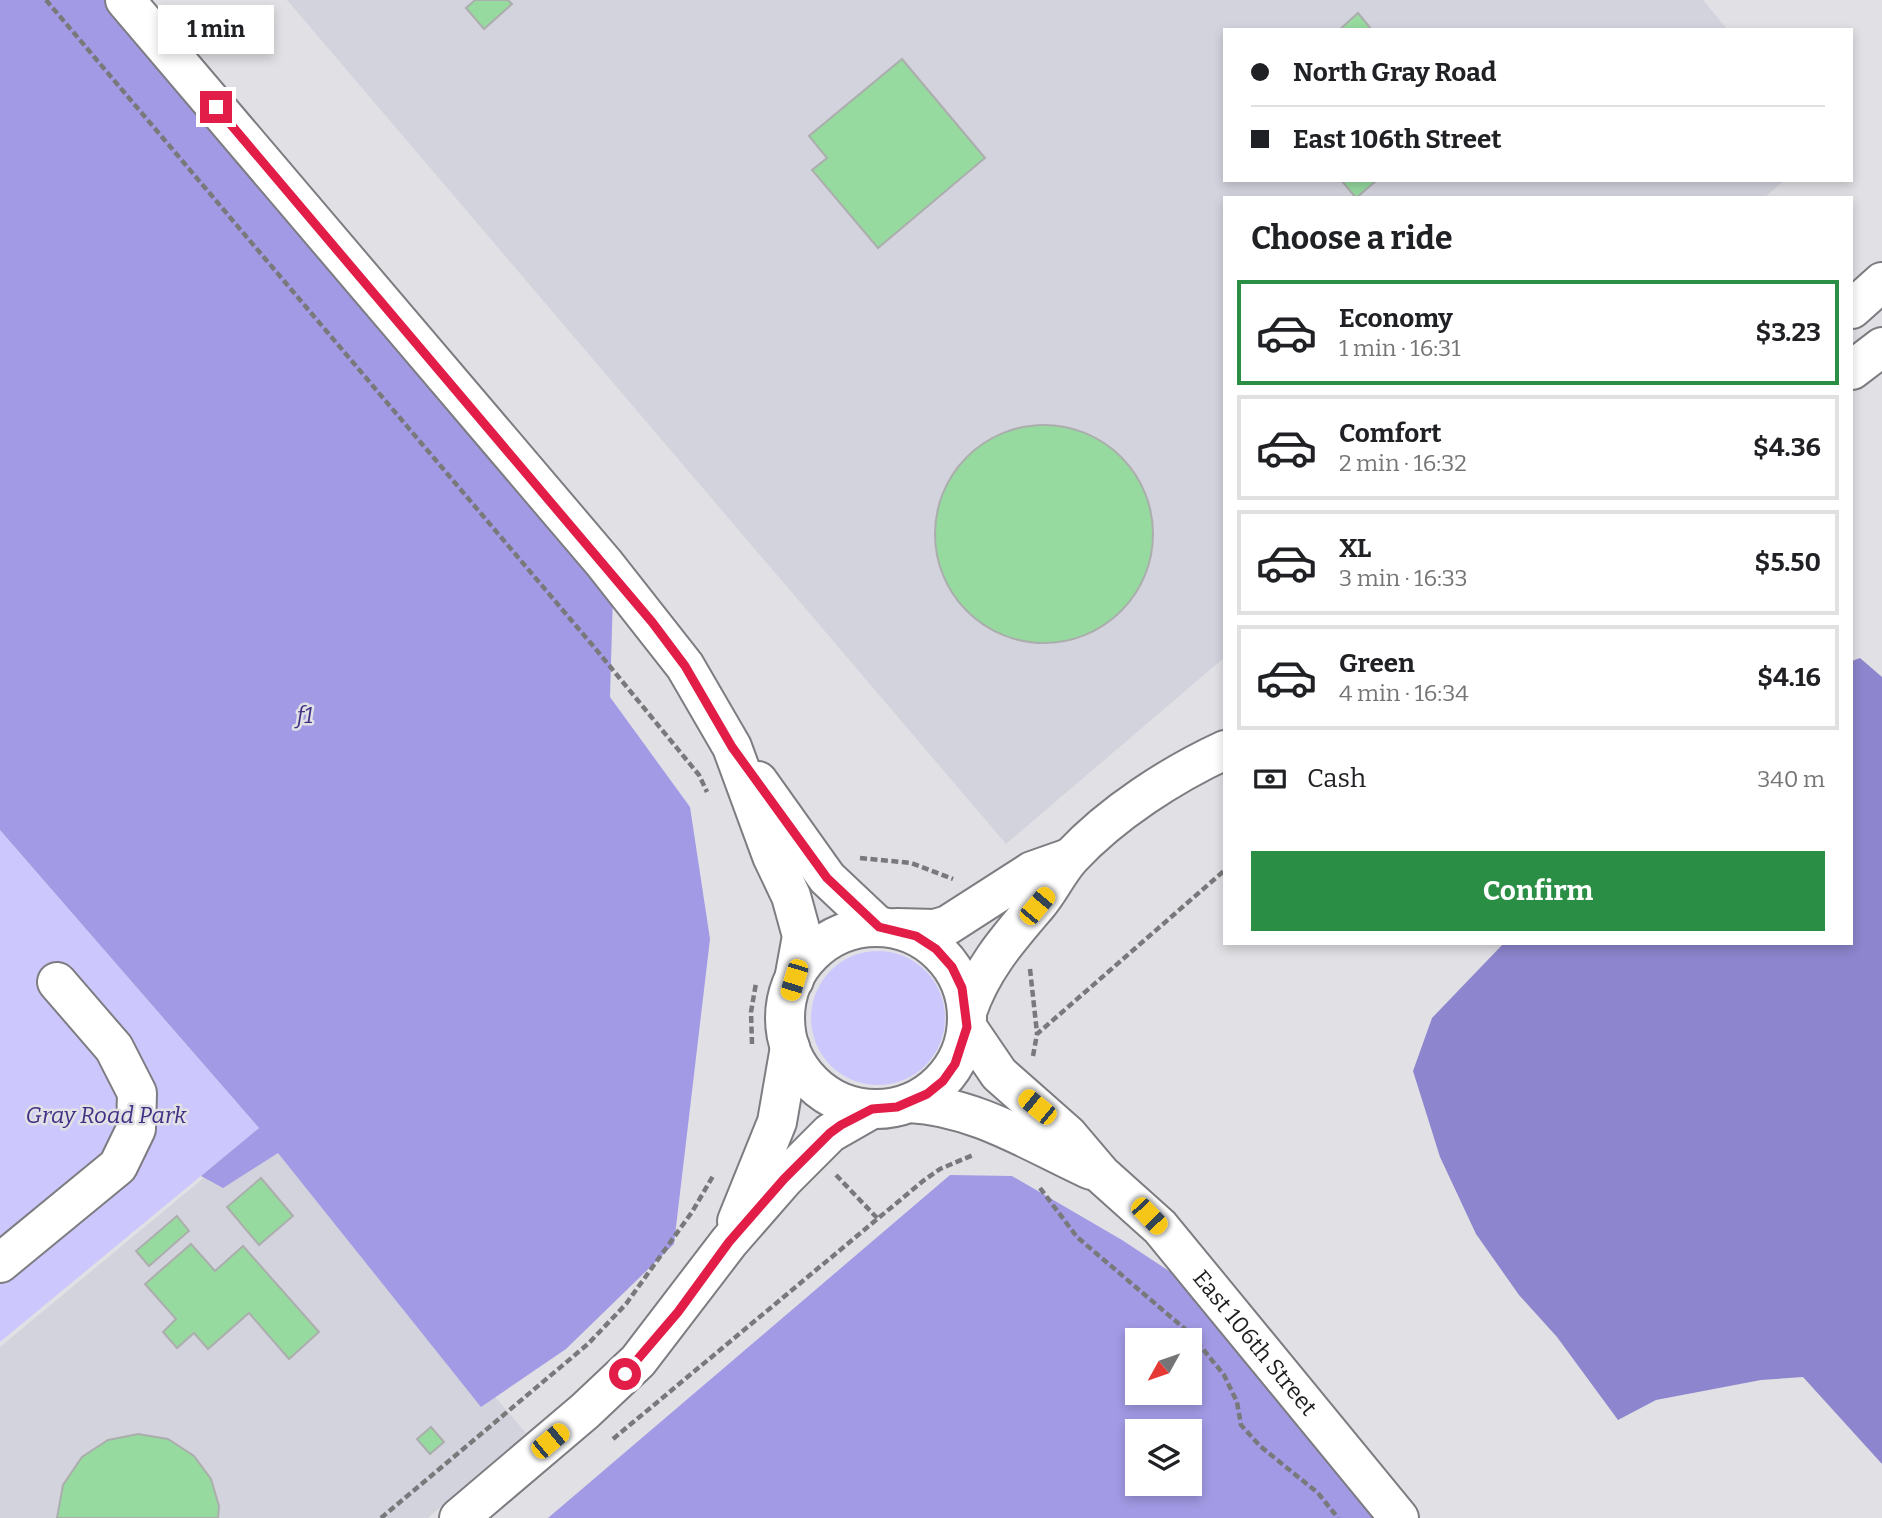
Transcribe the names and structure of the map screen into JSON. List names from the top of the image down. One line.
{"streets":{"street":["East 106th Street"]},"parks":["f1","Gray Road Park"],"north":"bottom left","page":{"bubble":"1 min","banner":["North Gray Road","East 106th Street"],"heading":"Choose a ride","list":[{"name":"Economy","note":"1 min · 16:31","value":"$3.23"},{"name":"Comfort","note":"2 min · 16:32","value":"$4.36"},{"name":"XL","note":"3 min · 16:33","value":"$5.50"},{"name":"Green","note":"4 min · 16:34","value":"$4.16"}],"pay":["Cash","340 m"],"buttons":"Confirm"}}
